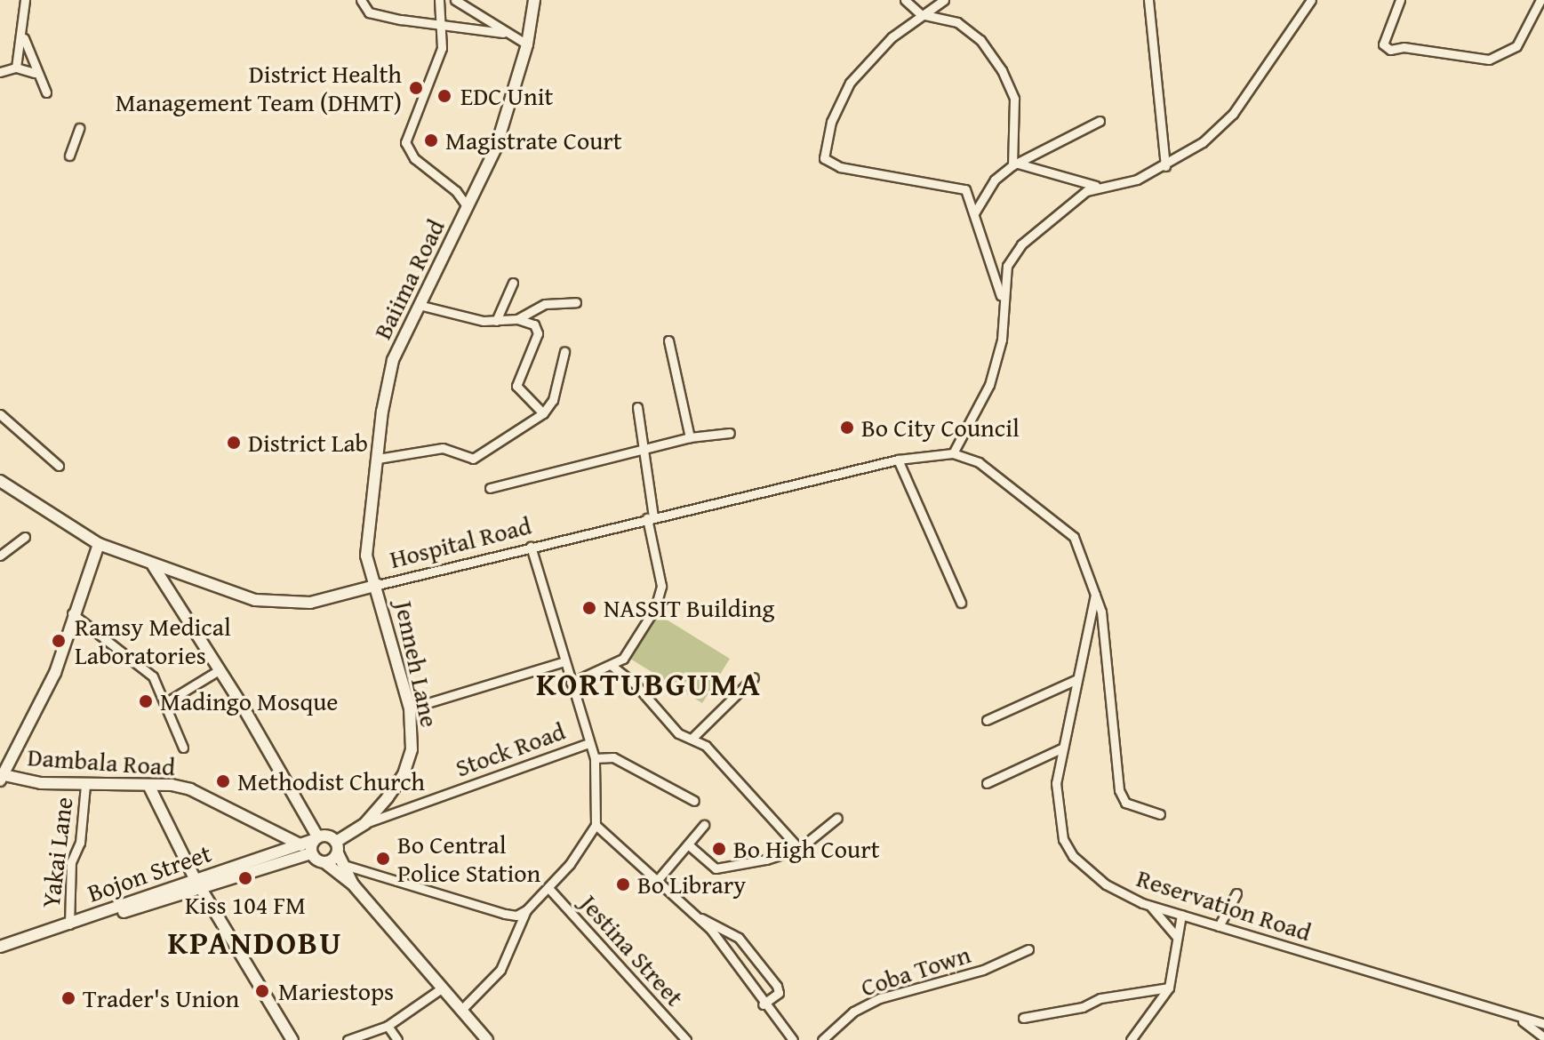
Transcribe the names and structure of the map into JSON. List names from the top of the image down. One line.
{"streets":{"street":["Baiima Road","Hospital Road","Jenneh Lane","Stock Road","Dambala Road","Yakai Lane","Bojon Street","Reservation Road","Jestina Street","Coba Town"]},"crossings":[["Baiima Road","Hospital Road"],["Baiima Road","Jenneh Lane"],["Hospital Road","Jenneh Lane"],["Jenneh Lane","Stock Road"],["Dambala Road","Yakai Lane"],["Dambala Road","Bojon Street"],["Yakai Lane","Bojon Street"]],"districts":["KORTUBGUMA","KPANDOBU"],"places":["District Health Management Team (DHMT)","EDC Unit","Magistrate Court","Bo City Council","District Lab","NASSIT Building","Ramsy Medical Laboratories","Madingo Mosque","Methodist Church","Bo High Court","Bo Central Police Station","Kiss 104 FM","Bo Library","Mariestops","Trader's Union"]}
